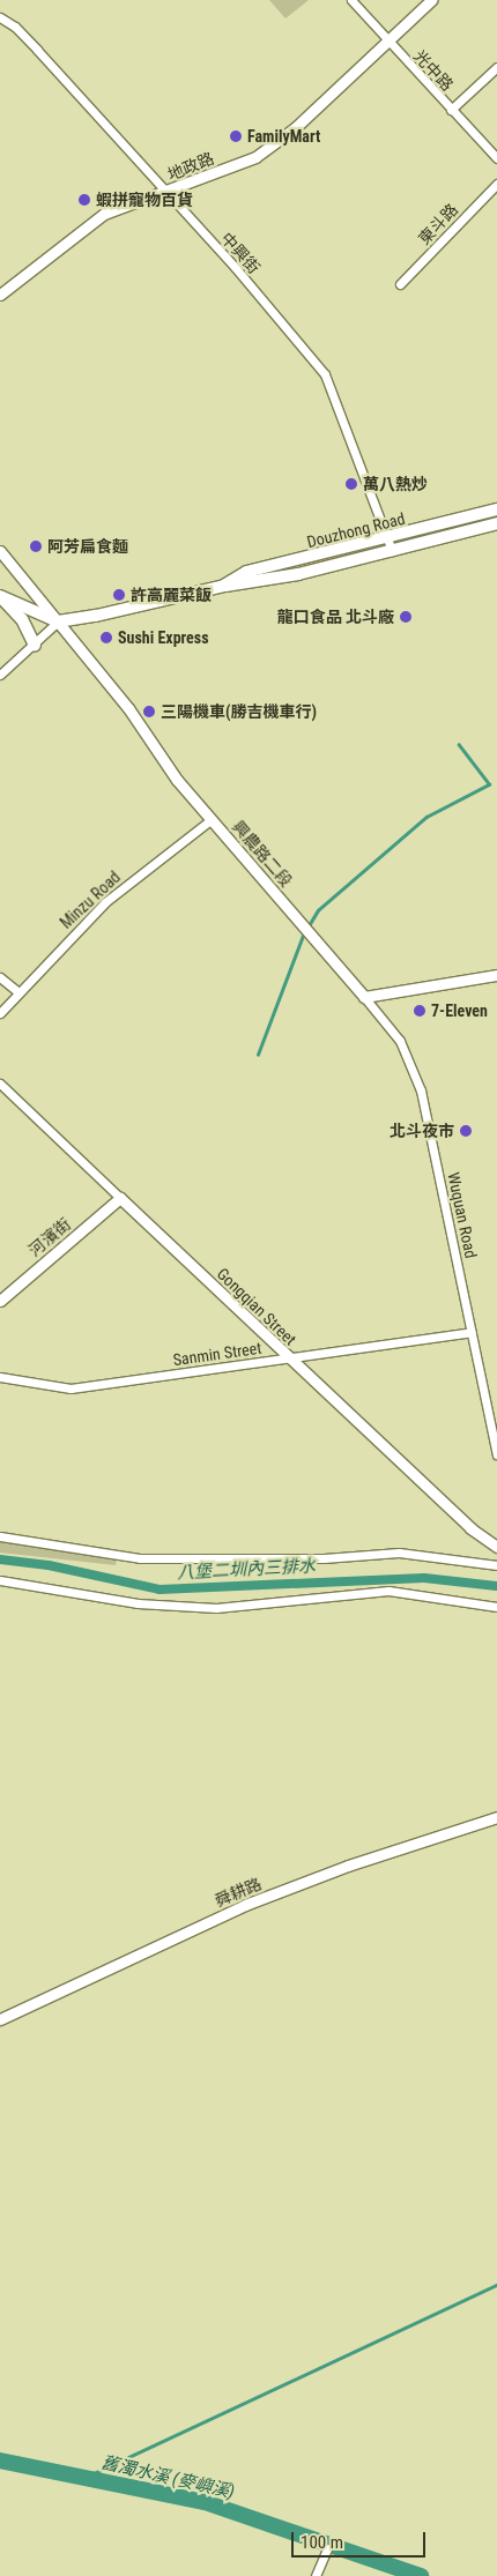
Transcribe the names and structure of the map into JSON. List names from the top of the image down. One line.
{"streets":{"main road":["Douzhong Road"],"street":["光中路","地政路","東斗路","中興街","興農路二段","Minzu Road","Wuquan Road","河濱街","Gongqian Street","Sanmin Street","舜耕路"]},"crossings":[["光中路","地政路"],["地政路","中興街"],["中興街","Douzhong Road"],["Douzhong Road","興農路二段"],["興農路二段","Minzu Road"],["興農路二段","Wuquan Road"],["Wuquan Road","Sanmin Street"],["河濱街","Gongqian Street"],["Gongqian Street","Sanmin Street"]],"water":["八堡二圳內三排水","舊濁水溪 (麥嶼溪)"],"places":["FamilyMart","蝦拼寵物百貨","萬八熱炒","阿芳扁食麵","許高麗菜飯","龍口食品 北斗廠","Sushi Express","三陽機車(勝吉機車行)","7-Eleven","北斗夜市"],"scale_bar":"100 m"}
